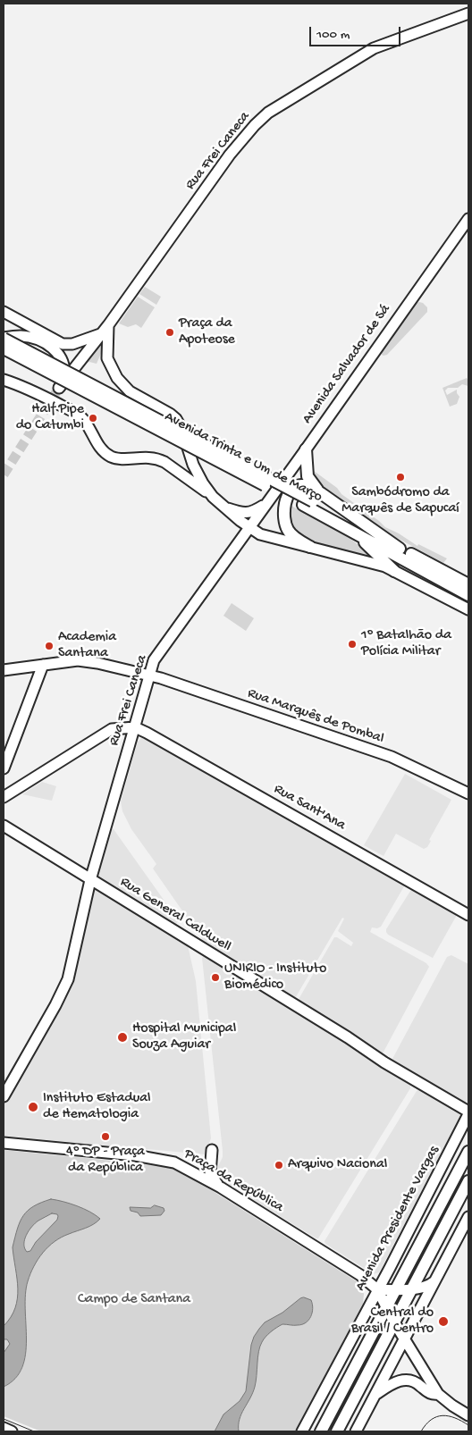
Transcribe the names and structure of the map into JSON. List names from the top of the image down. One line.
{"streets":{"main road":["Rua Frei Caneca","Avenida Salvador de Sá","Avenida Trinta e Um de Março","Rua Marquês de Pombal","Rua Sant'Ana","Rua General Caldwell","Praça da República","Avenida Presidente Vargas"]},"crossings":[["Rua Frei Caneca","Avenida Salvador de Sá"],["Rua Frei Caneca","Avenida Trinta e Um de Março"],["Rua Frei Caneca","Rua Marquês de Pombal"],["Rua Frei Caneca","Rua Sant'Ana"],["Rua Frei Caneca","Rua General Caldwell"],["Rua General Caldwell","Avenida Presidente Vargas"],["Praça da República","Avenida Presidente Vargas"]],"parks":["Campo de Santana"],"places":["Praça da Apoteose","Half Pipe do Catumbi","Sambódromo da Marquês de Sapucaí","1º Batalhão da Polícia Militar","Academia Santana","UNIRIO - Instituto Biomédico","Hospital Municipal Souza Aguiar","Instituto Estadual de Hematologia","4º DP - Praça da República","Arquivo Nacional","Central do Brasil / Centro"],"scale_bar":"100 m"}
